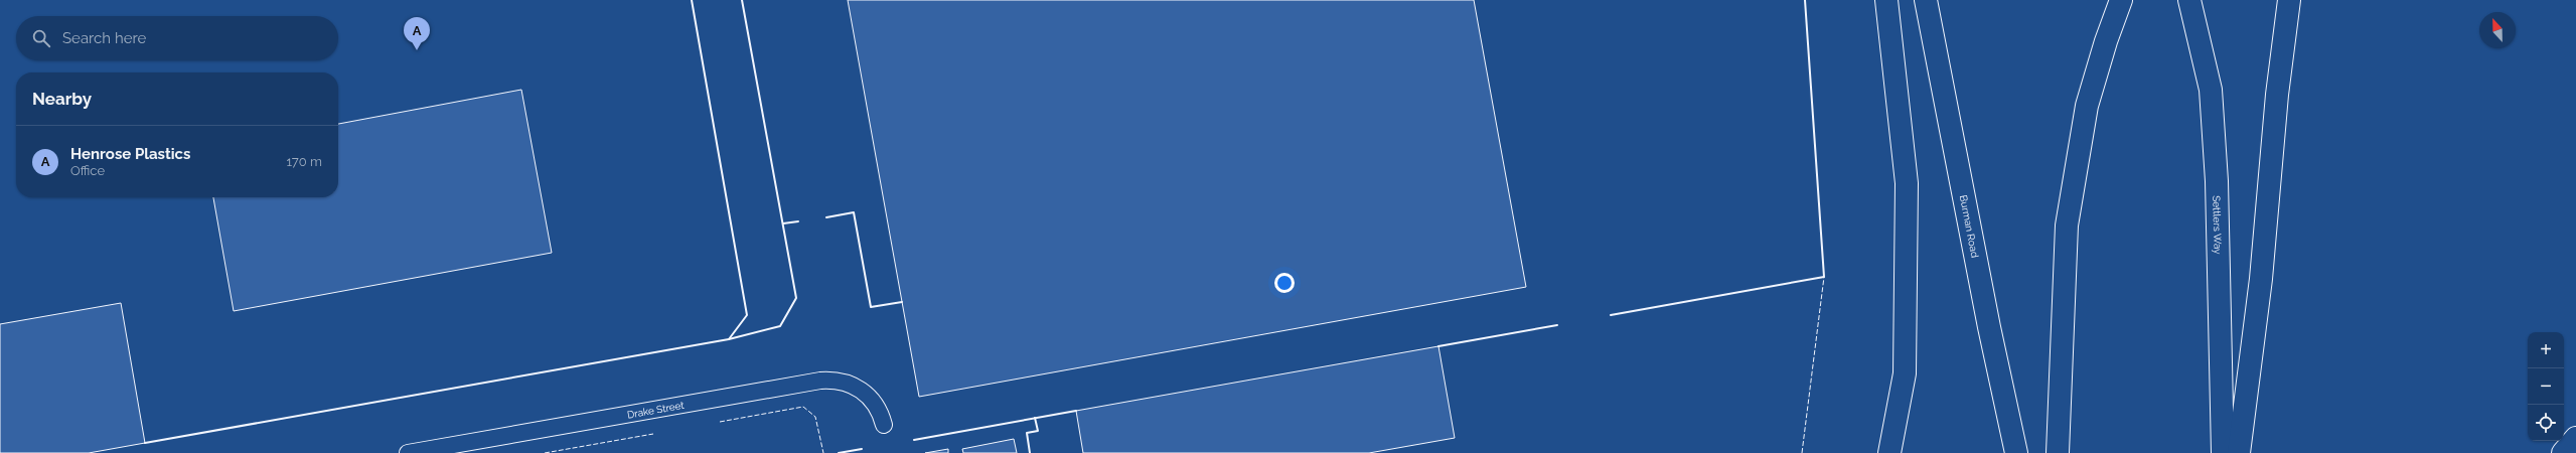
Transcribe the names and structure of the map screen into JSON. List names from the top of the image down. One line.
{"streets":{"main road":["Settlers Way","Burman Road"],"lane":["Drake Street"]},"north":"top","page":{"search":"Search here","pins":"A","heading":"Nearby","list":[{"mark":"A","name":"Henrose Plastics","note":"Office","value":"170 m"}],"map_buttons":["+","−"]}}
